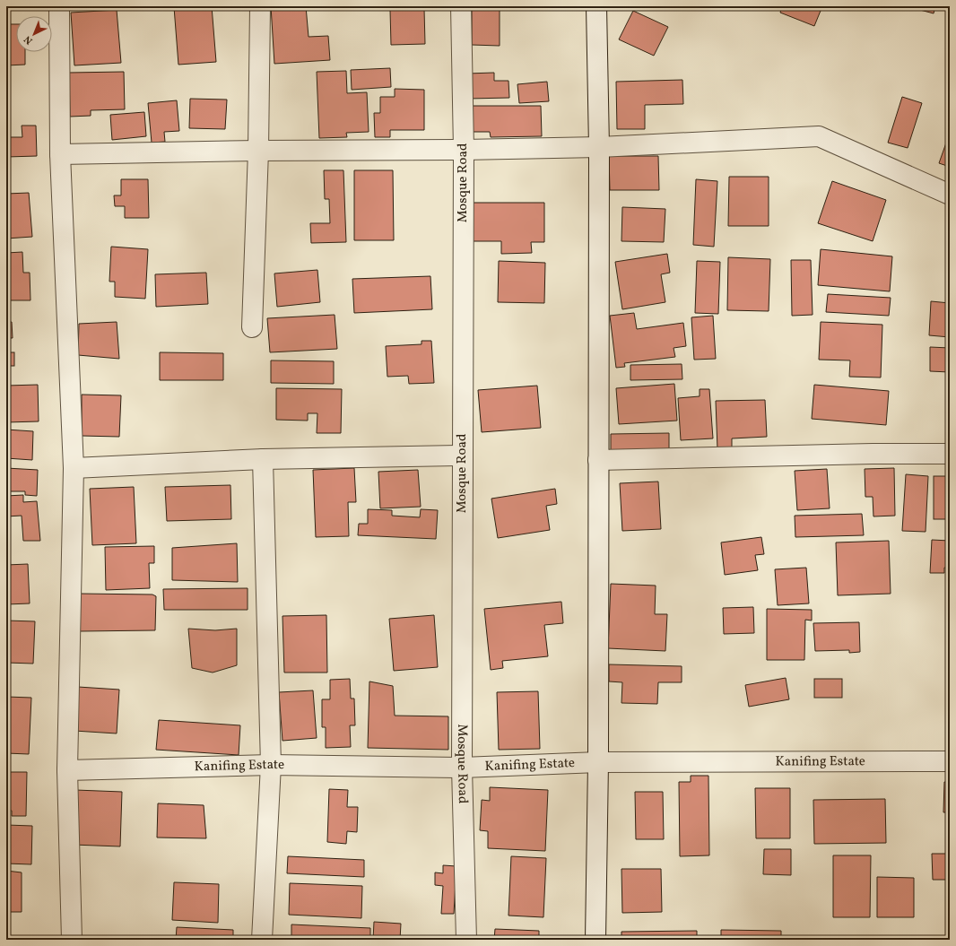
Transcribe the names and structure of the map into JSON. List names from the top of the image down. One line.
{"streets":{"street":["Mosque Road","Kanifing Estate"]},"crossings":[["Mosque Road","Kanifing Estate"]],"north":"bottom left"}
